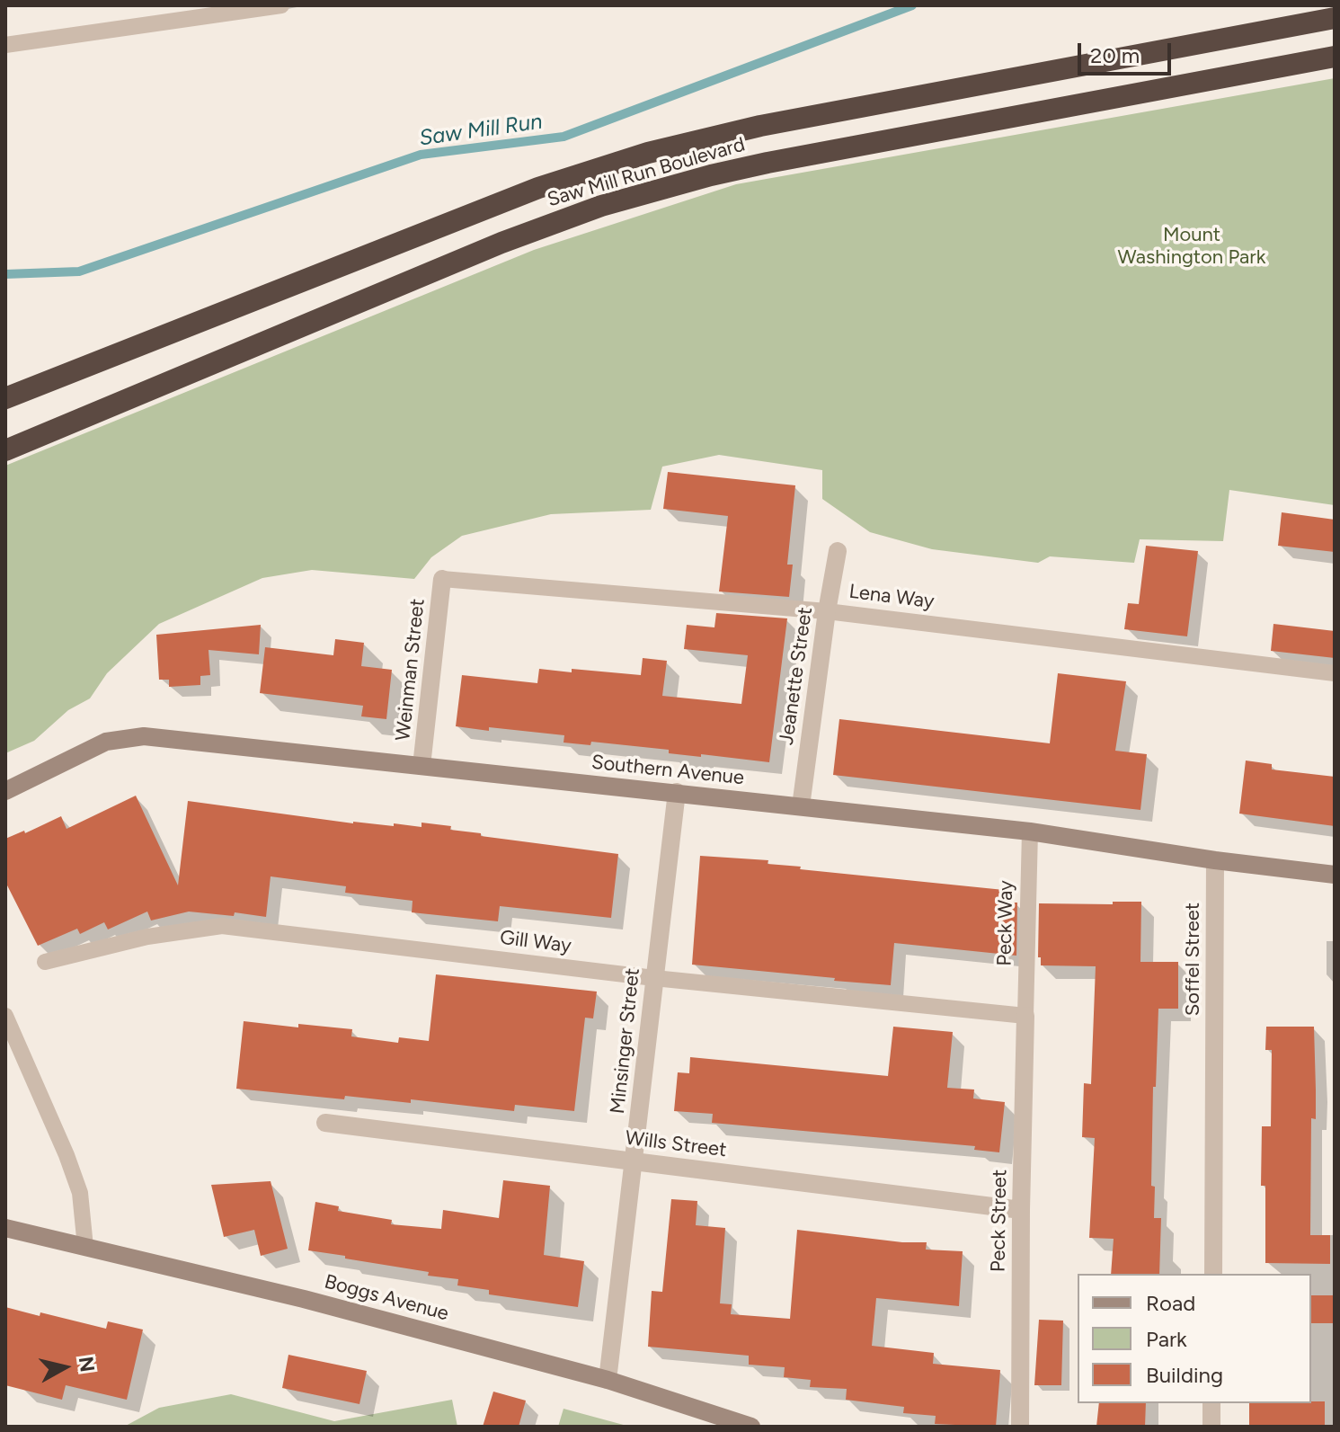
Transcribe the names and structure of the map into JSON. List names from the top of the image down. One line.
{"streets":{"highway":["Saw Mill Run Boulevard"],"street":["Weinman Street","Jeanette Street","Southern Avenue","Soffel Street","Minsinger Street","Wills Street","Peck Street","Boggs Avenue"],"lane":["Lena Way","Peck Way","Gill Way"]},"crossings":[["Lena Way","Weinman Street"],["Lena Way","Jeanette Street"],["Weinman Street","Southern Avenue"],["Jeanette Street","Southern Avenue"],["Southern Avenue","Peck Way"],["Southern Avenue","Soffel Street"],["Southern Avenue","Minsinger Street"],["Peck Way","Gill Way"],["Peck Way","Peck Street"],["Gill Way","Minsinger Street"],["Gill Way","Peck Street"],["Minsinger Street","Wills Street"],["Minsinger Street","Boggs Avenue"],["Wills Street","Peck Street"]],"water":["Saw Mill Run"],"parks":["Mount Washington Park"],"legend":["Road","Park","Building"],"scale_bar":"20 m","north":"right"}
